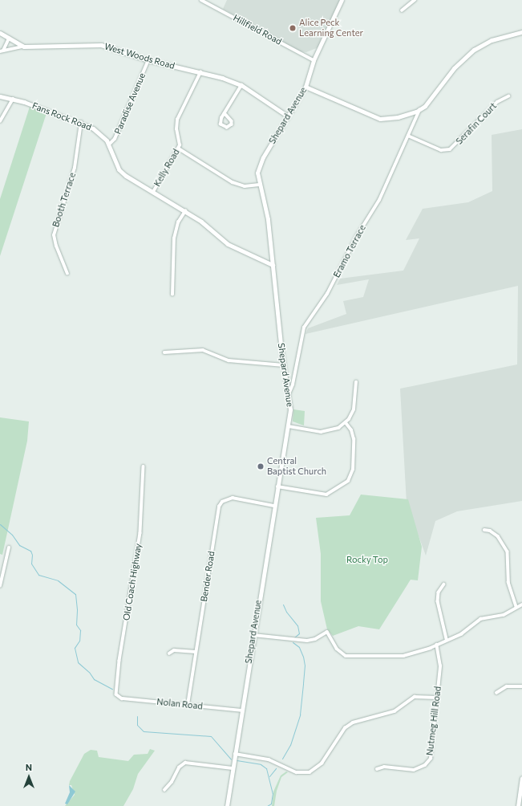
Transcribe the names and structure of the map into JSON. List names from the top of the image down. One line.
{"streets":{"main road":["West Woods Road","Shepard Avenue","Fans Rock Road"],"street":["Hillfield Road","Paradise Avenue","Serafin Court","Kelly Road","Booth Terrace","Eramo Terrace","Bender Road","Old Coach Highway","Nolan Road","Nutmeg Hill Road"]},"crossings":[["Hillfield Road","Shepard Avenue"],["West Woods Road","Paradise Avenue"],["West Woods Road","Shepard Avenue"],["West Woods Road","Kelly Road"],["Paradise Avenue","Fans Rock Road"],["Shepard Avenue","Fans Rock Road"],["Shepard Avenue","Eramo Terrace"],["Shepard Avenue","Bender Road"],["Shepard Avenue","Nolan Road"],["Fans Rock Road","Kelly Road"],["Fans Rock Road","Booth Terrace"],["Serafin Court","Eramo Terrace"],["Bender Road","Nolan Road"],["Old Coach Highway","Nolan Road"]],"parks":["Rocky Top"],"places":["Alice Peck Learning Center","Central Baptist Church"],"north":"top"}
